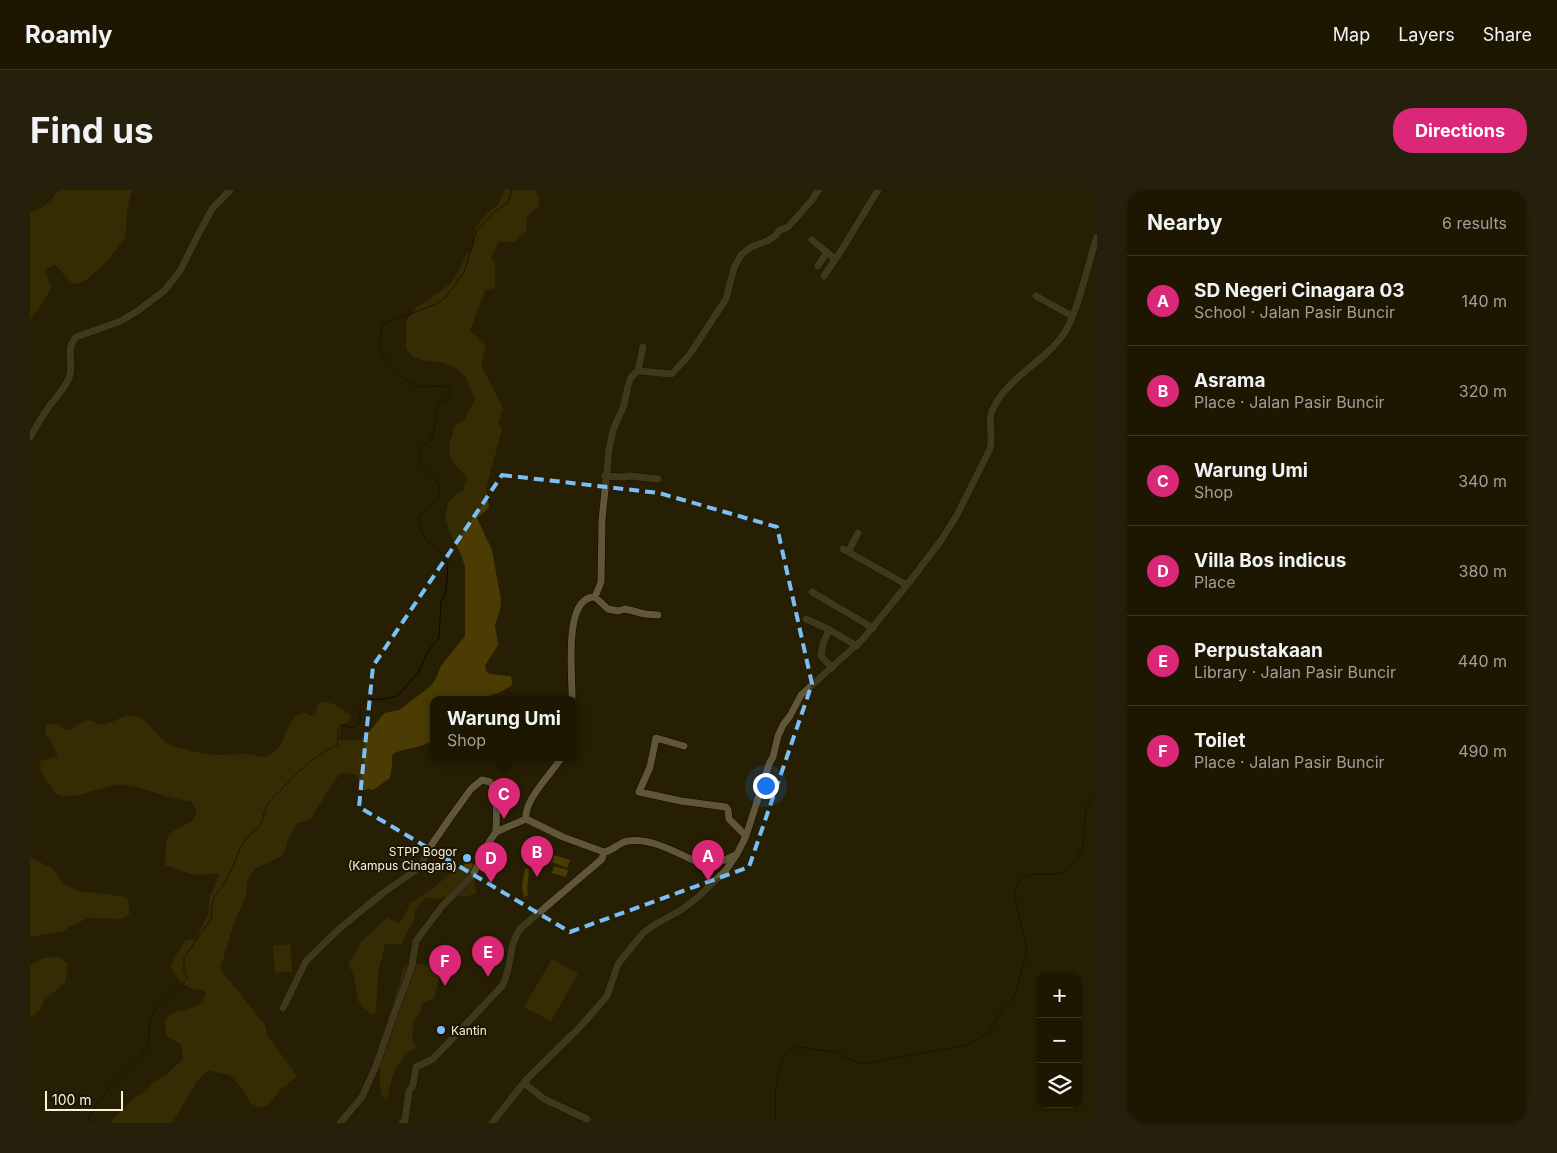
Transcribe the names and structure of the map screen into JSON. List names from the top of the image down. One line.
{"places":["STPP Bogor (Kampus Cinagara)","Kantin"],"scale_bar":"100 m","page":{"header":"Roamly","nav":["Map","Layers","Share"],"buttons":"Directions","title":"Find us","heading":["Nearby","6 results"],"list":[{"mark":"A","name":"SD Negeri Cinagara 03","note":"School · Jalan Pasir Buncir","value":"140 m"},{"mark":"B","name":"Asrama","note":"Place · Jalan Pasir Buncir","value":"320 m"},{"mark":"C","name":"Warung Umi","note":"Shop","value":"340 m"},{"mark":"D","name":"Villa Bos indicus","note":"Place","value":"380 m"},{"mark":"E","name":"Perpustakaan","note":"Library · Jalan Pasir Buncir","value":"440 m"},{"mark":"F","name":"Toilet","note":"Place · Jalan Pasir Buncir","value":"490 m"}],"popup":["Warung Umi","Shop"],"pins":["C","B","A","D","E","F"],"map_buttons":["+","−"],"scale":"100 m"}}
